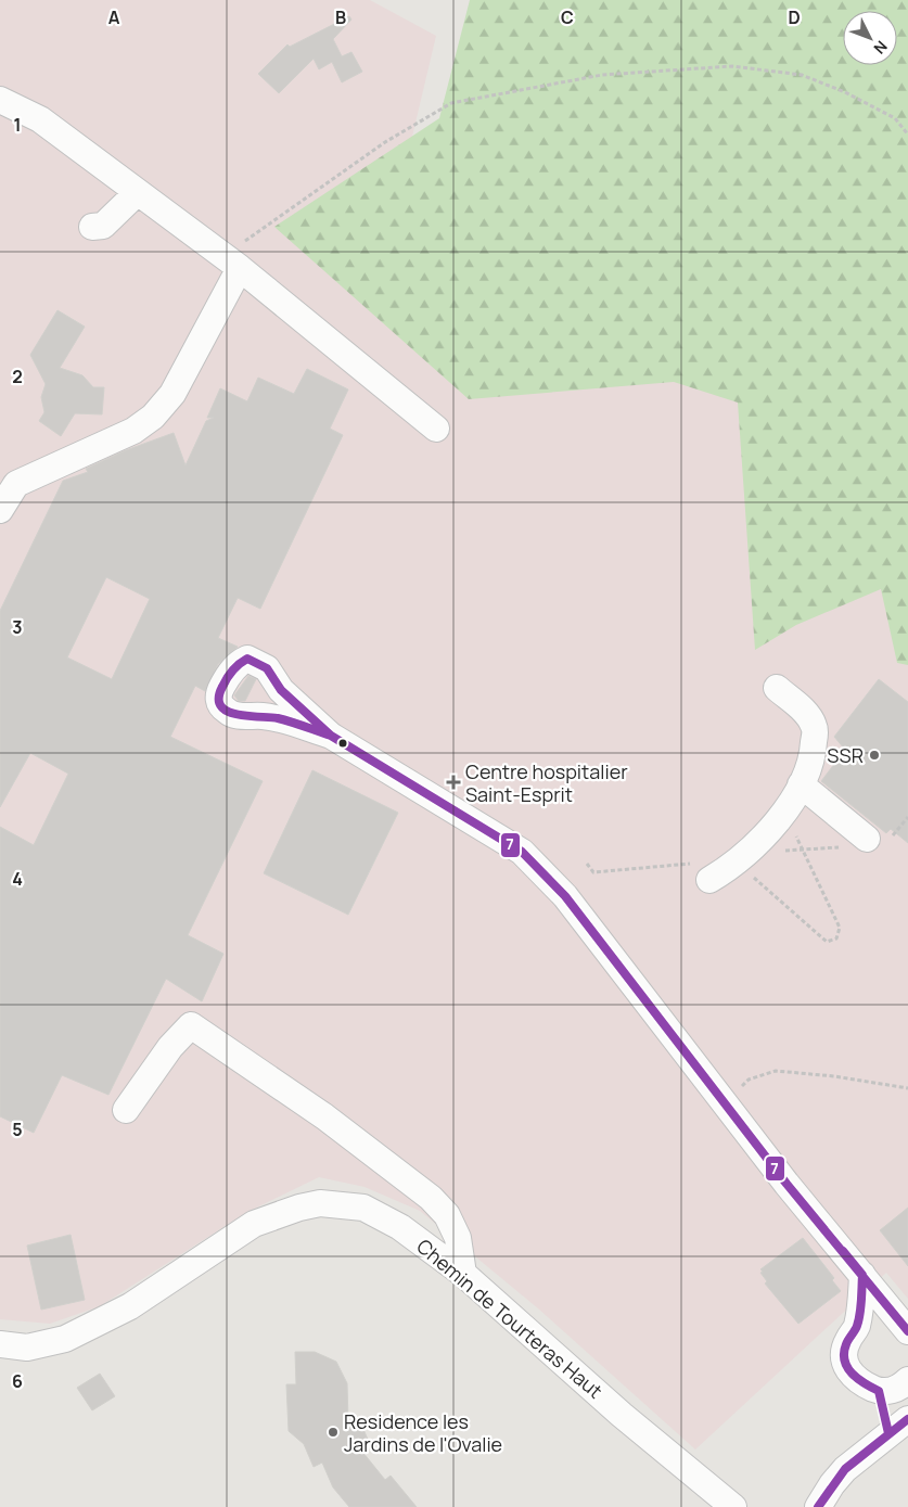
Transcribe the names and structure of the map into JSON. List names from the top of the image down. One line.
{"streets":{"street":["Chemin de Tourteras Haut"]},"places":{"other":["SSR","Residence les Jardins de l'Ovalie"],"health":["Centre hospitalier Saint-Esprit"]},"lines":["transit line 7"],"north":"bottom right","grid":{"columns":["A","B","C","D"],"rows":["1","2","3","4","5","6"]}}
